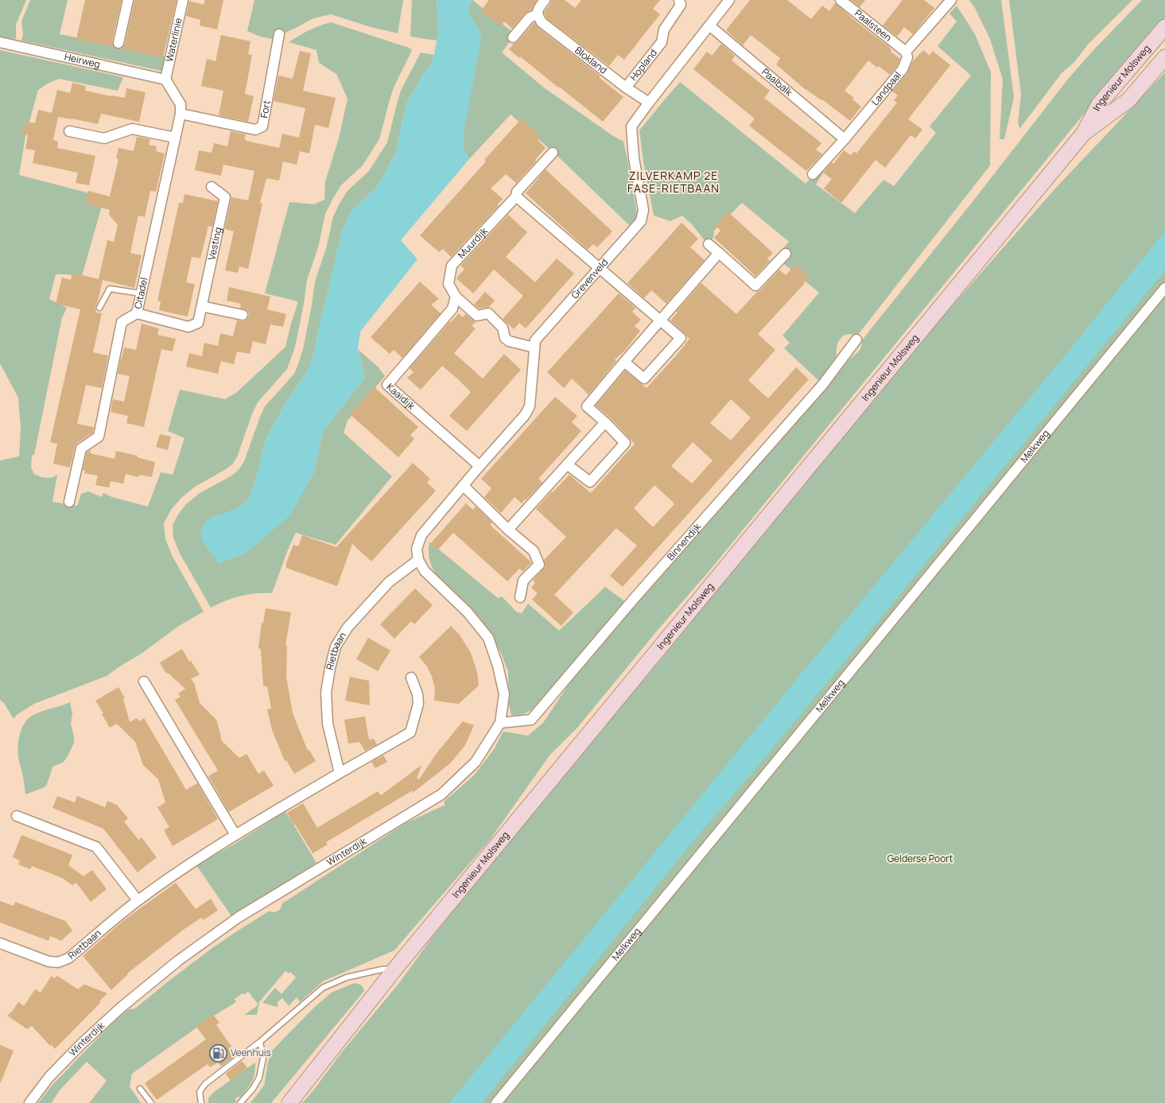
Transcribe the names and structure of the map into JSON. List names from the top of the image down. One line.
{"streets":{"main road":["Ingenieur Molsweg"],"street":["Paalsteen","Waterlinie","Heirweg","Blokland","Hopland","Paalbalk","Landpaal","Fort","Vesting","Muurdijk","Grevenveld","Citadel","Kaaidijk","Melkweg","Binnendijk","Rietbaan","Winterdijk"]},"crossings":[["Paalsteen","Landpaal"],["Waterlinie","Heirweg"],["Blokland","Hopland"],["Blokland","Grevenveld"],["Paalbalk","Landpaal"],["Paalbalk","Grevenveld"],["Fort","Citadel"],["Vesting","Citadel"],["Muurdijk","Kaaidijk"],["Grevenveld","Kaaidijk"],["Grevenveld","Winterdijk"],["Binnendijk","Winterdijk"],["Rietbaan","Winterdijk"]],"districts":["ZILVERKAMP 2E FASE-RIETBAAN"],"parks":["Gelderse Poort"],"places":{"fuel station":["Veenhuis"]}}
